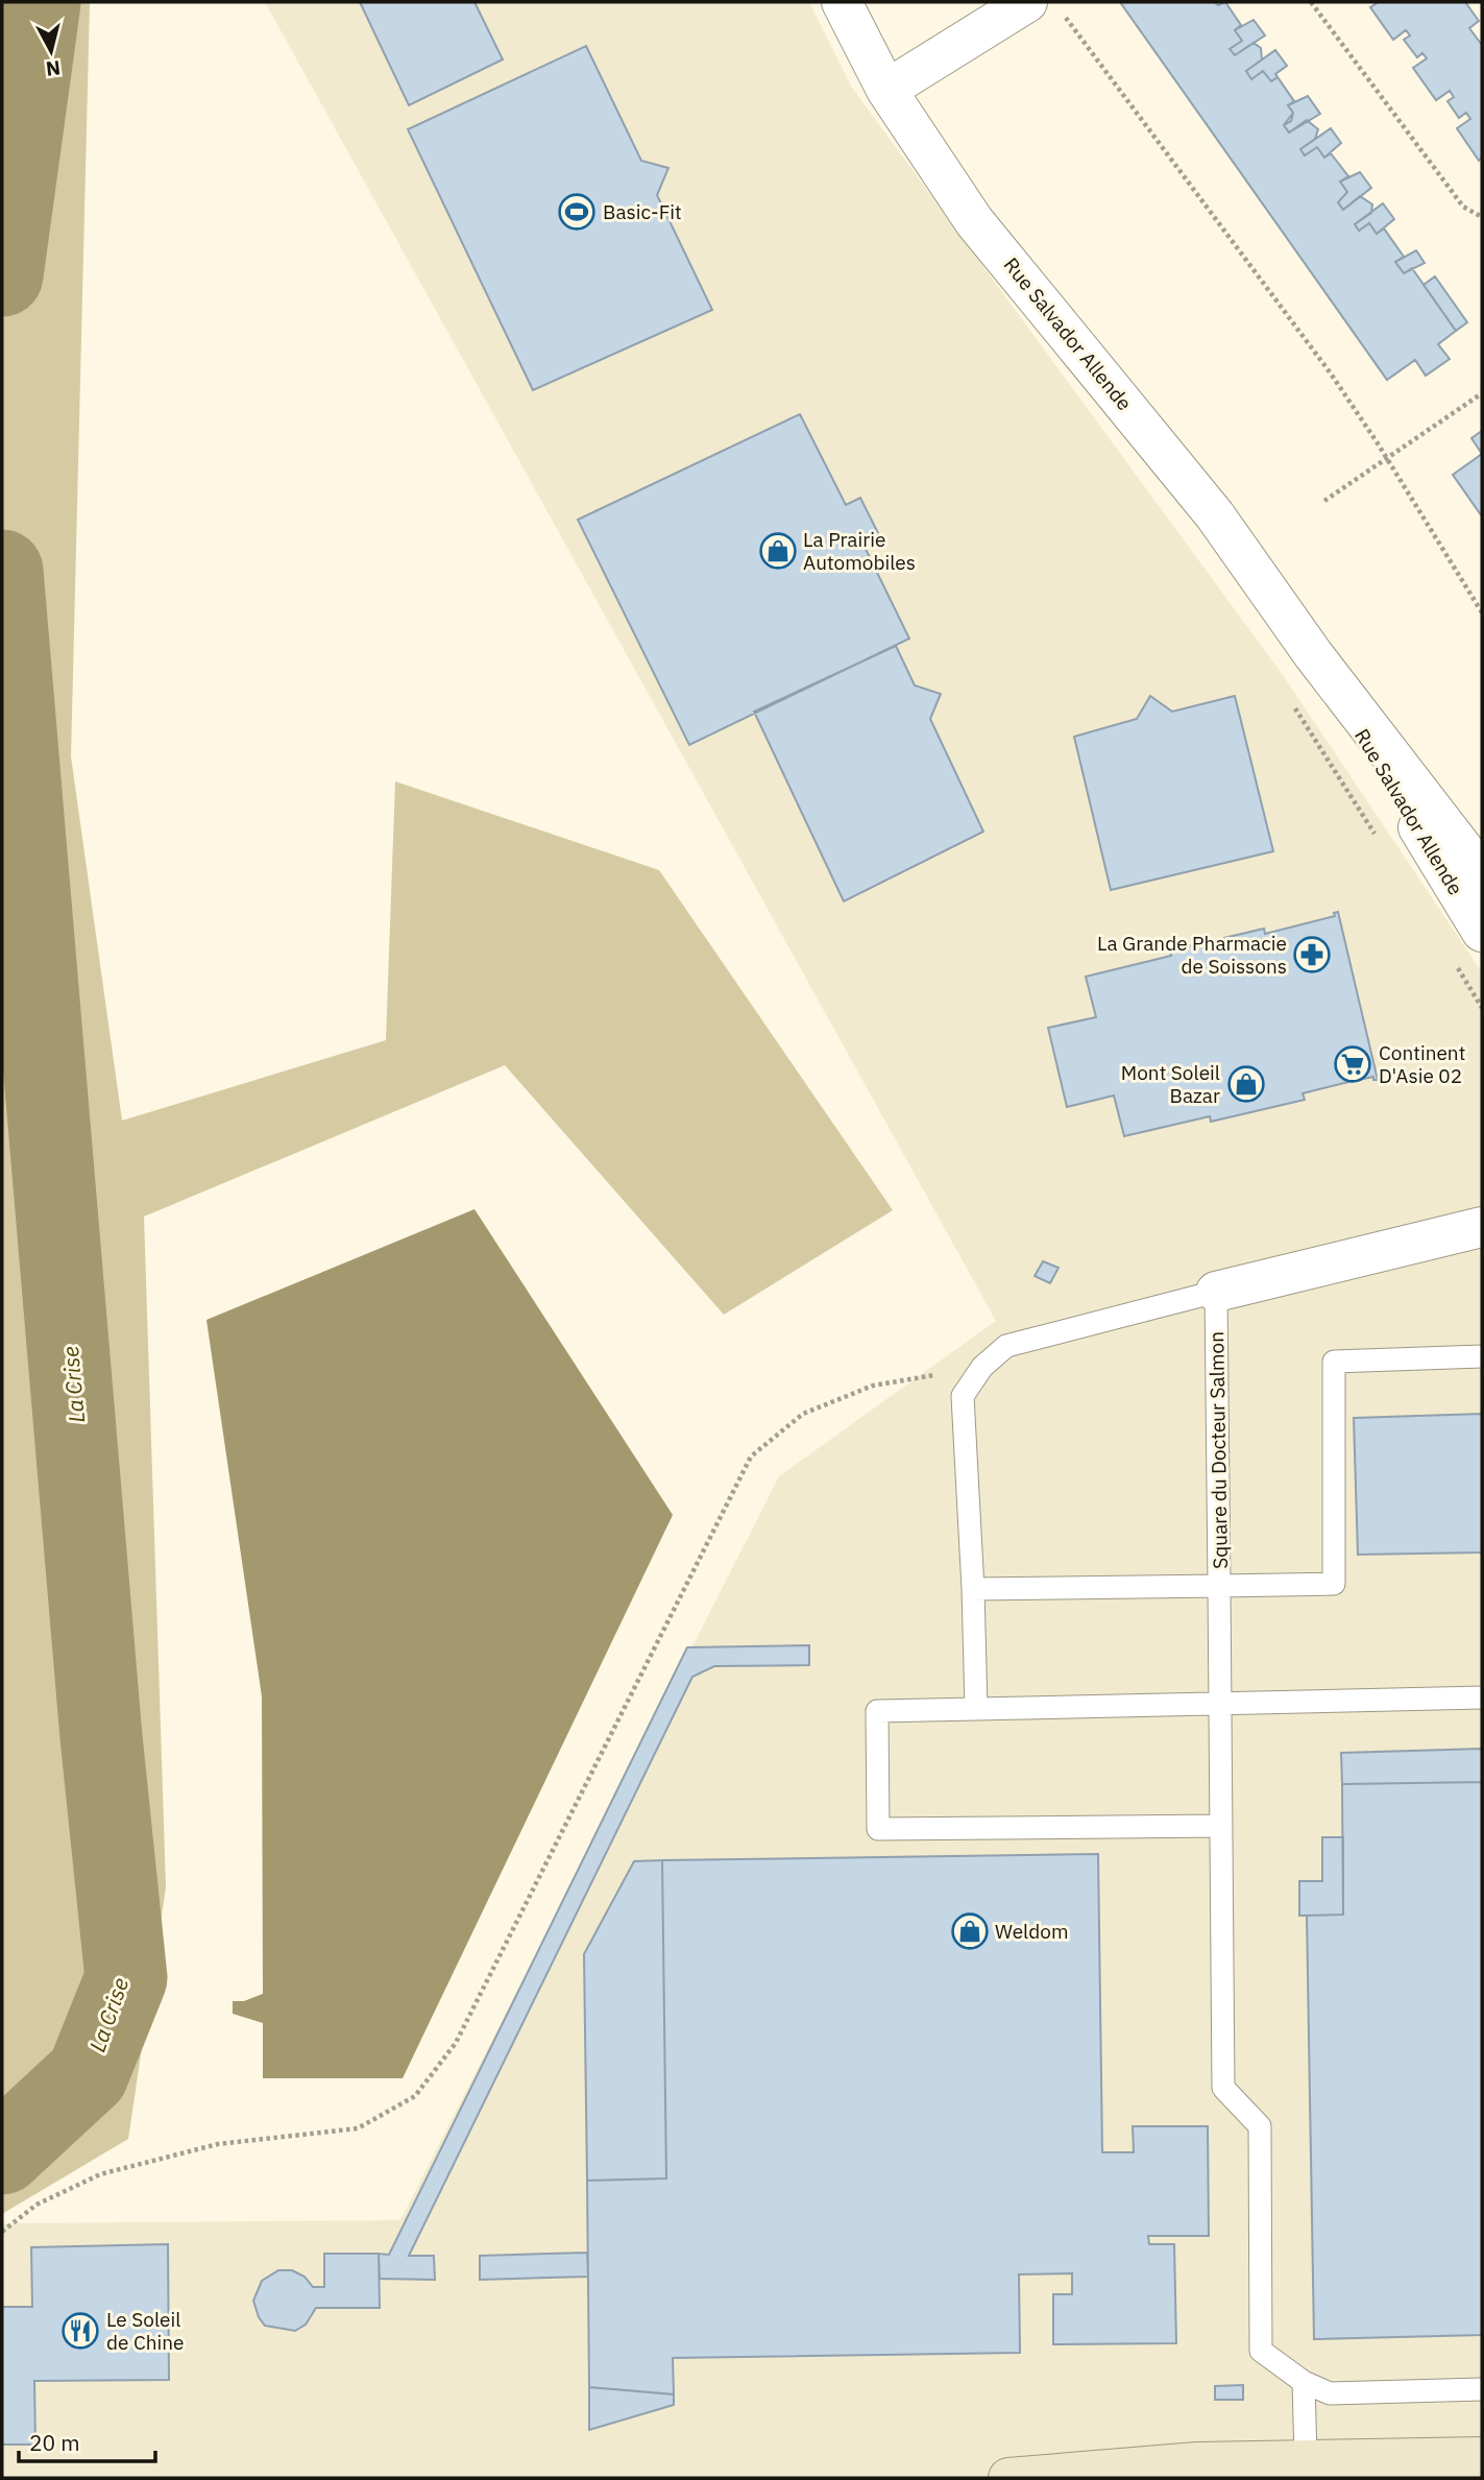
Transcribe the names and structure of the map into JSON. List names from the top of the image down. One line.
{"streets":{"street":["Rue Salvador Allende"],"lane":["Square du Docteur Salmon"]},"water":["La Crise"],"places":{"sports":["Basic-Fit"],"shop":["La Prairie Automobiles","Mont Soleil Bazar","Weldom"],"pharmacy":["La Grande Pharmacie de Soissons"],"supermarket":["Continent D'Asie 02"],"restaurant":["Le Soleil de Chine"]},"scale_bar":"20 m","north":"bottom"}
